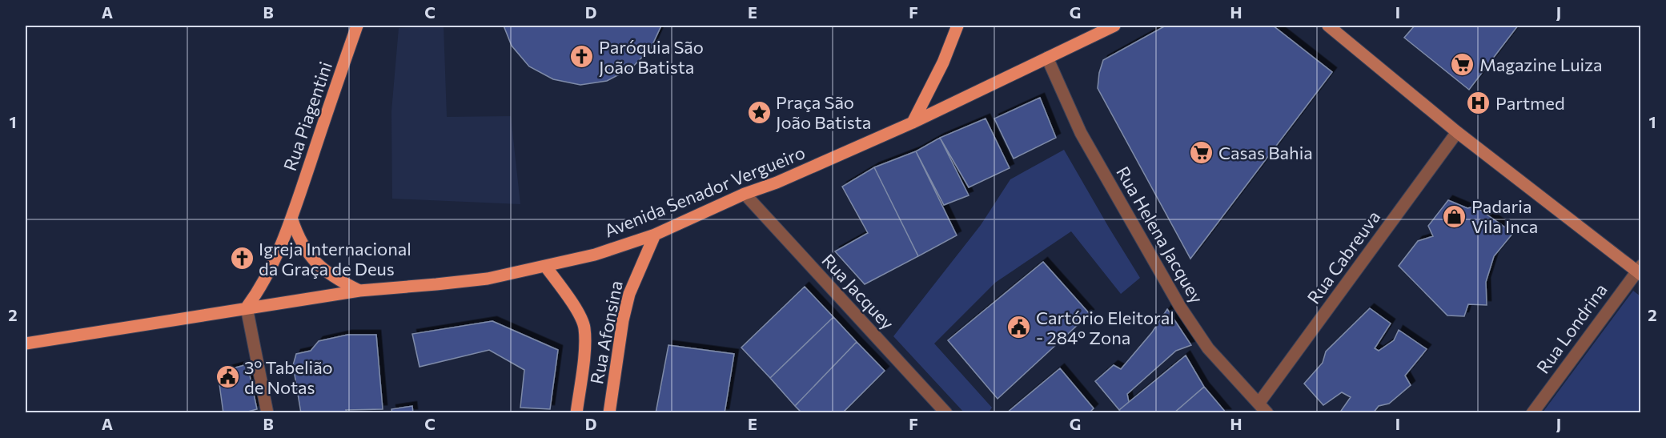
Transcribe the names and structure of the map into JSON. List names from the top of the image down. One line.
{"streets":{"main road":["Rua Piagentini","Avenida Senador Vergueiro","Rua Afonsina"],"street":["Rua Helena Jacquey","Rua Cabreuva","Rua Jacquey","Rua Londrina"]},"crossings":[["Rua Piagentini","Avenida Senador Vergueiro"],["Avenida Senador Vergueiro","Rua Helena Jacquey"],["Avenida Senador Vergueiro","Rua Jacquey"],["Avenida Senador Vergueiro","Rua Afonsina"],["Rua Helena Jacquey","Rua Cabreuva"]],"places":{"church":["Paróquia São João Batista","Igreja Internacional da Graça de Deus"],"supermarket":["Magazine Luiza","Casas Bahia"],"hospital":["Partmed"],"place":["Praça São João Batista"],"shop":["Padaria Vila Inca"],"public building":["Cartório Eleitoral - 284º Zona","3º Tabelião de Notas"]},"grid":{"columns":["A","B","C","D","E","F","G","H","I","J"],"rows":["1","2"]}}
